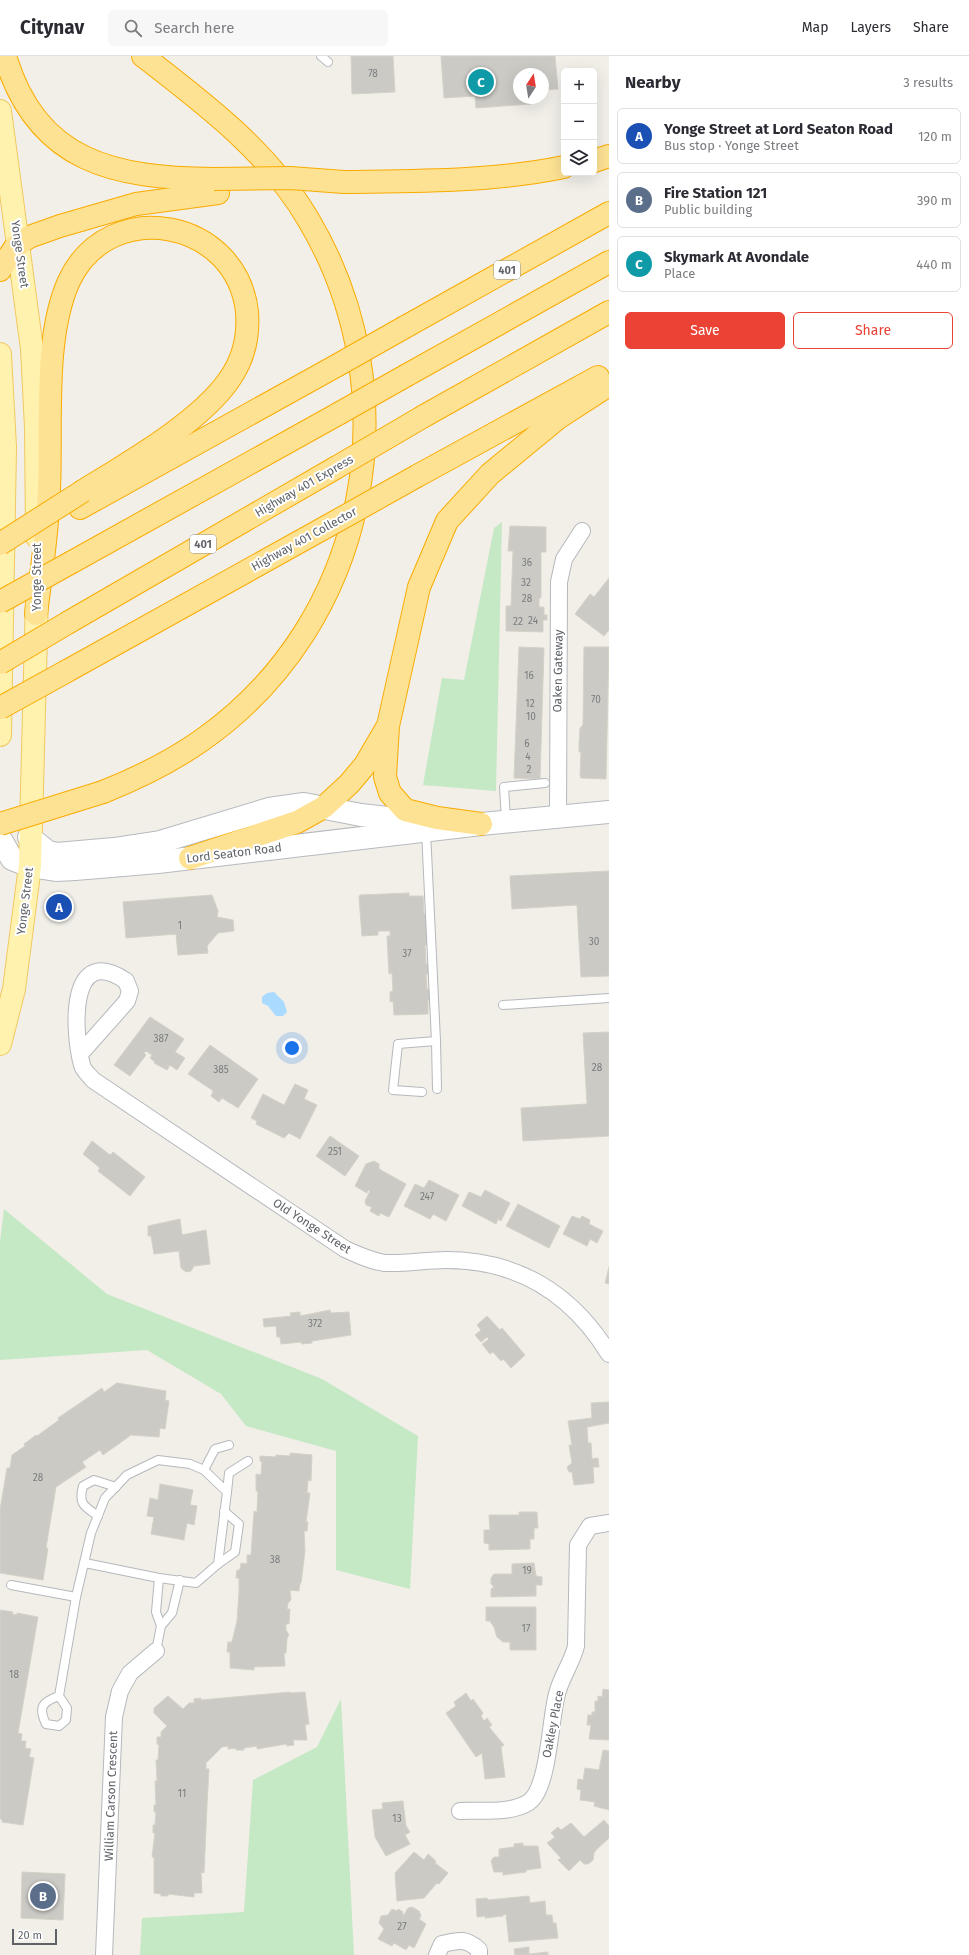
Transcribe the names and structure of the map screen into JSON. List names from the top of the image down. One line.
{"streets":{"highway":["401","Highway 401 Express","Highway 401 Collector"],"main road":["Yonge Street"],"street":["Oaken Gateway","Lord Seaton Road","Old Yonge Street","Oakley Place","William Carson Crescent"]},"crossings":[["Yonge Street","Lord Seaton Road"],["Oaken Gateway","Lord Seaton Road"]],"house_numbers":["78","36","32","28","24","22","16","70","12","10","6","4","2","1","30","37","387","28","385","251","247","372","28","38","19","17","18","11","13","27"],"scale_bar":"20 m","north":"top","page":{"header":"Citynav","search":"Search here","nav":["Map","Layers","Share"],"heading":["Nearby","3 results"],"pins":["C","A","B"],"map_buttons":["+","−"],"list":[{"mark":"A","name":"Yonge Street at Lord Seaton Road","note":"Bus stop · Yonge Street","value":"120 m"},{"mark":"B","name":"Fire Station 121","note":"Public building","value":"390 m"},{"mark":"C","name":"Skymark At Avondale","note":"Place","value":"440 m"}],"buttons":["Save","Share"],"scale":"20 m"}}
